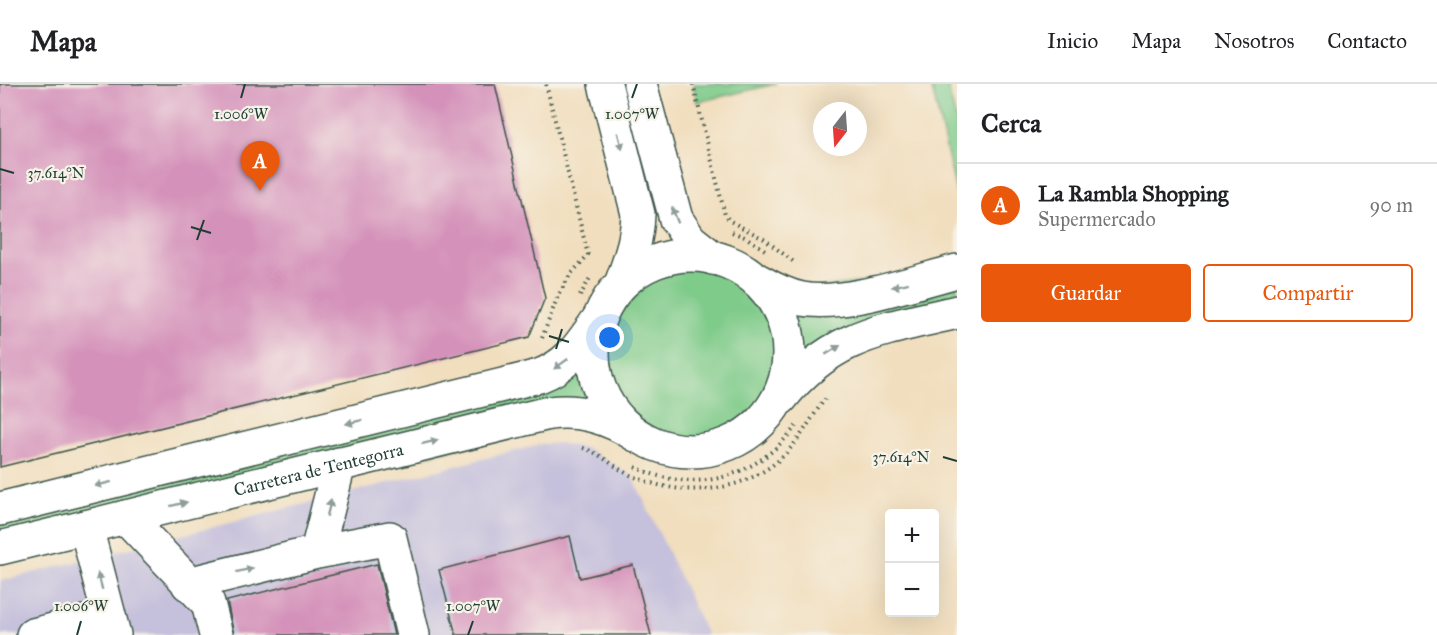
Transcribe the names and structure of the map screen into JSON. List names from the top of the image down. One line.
{"streets":{"main road":["Carretera de Tentegorra"]},"north":"bottom","page":{"header":"Mapa","nav":["Inicio","Mapa","Nosotros","Contacto"],"heading":"Cerca","pins":"A","list":[{"mark":"A","name":"La Rambla Shopping","note":"Supermercado","value":"90 m"}],"buttons":["Guardar","Compartir"],"map_buttons":["+","−"]},"coordinates":["1.006°W","1.007°W","37.614°N"]}
